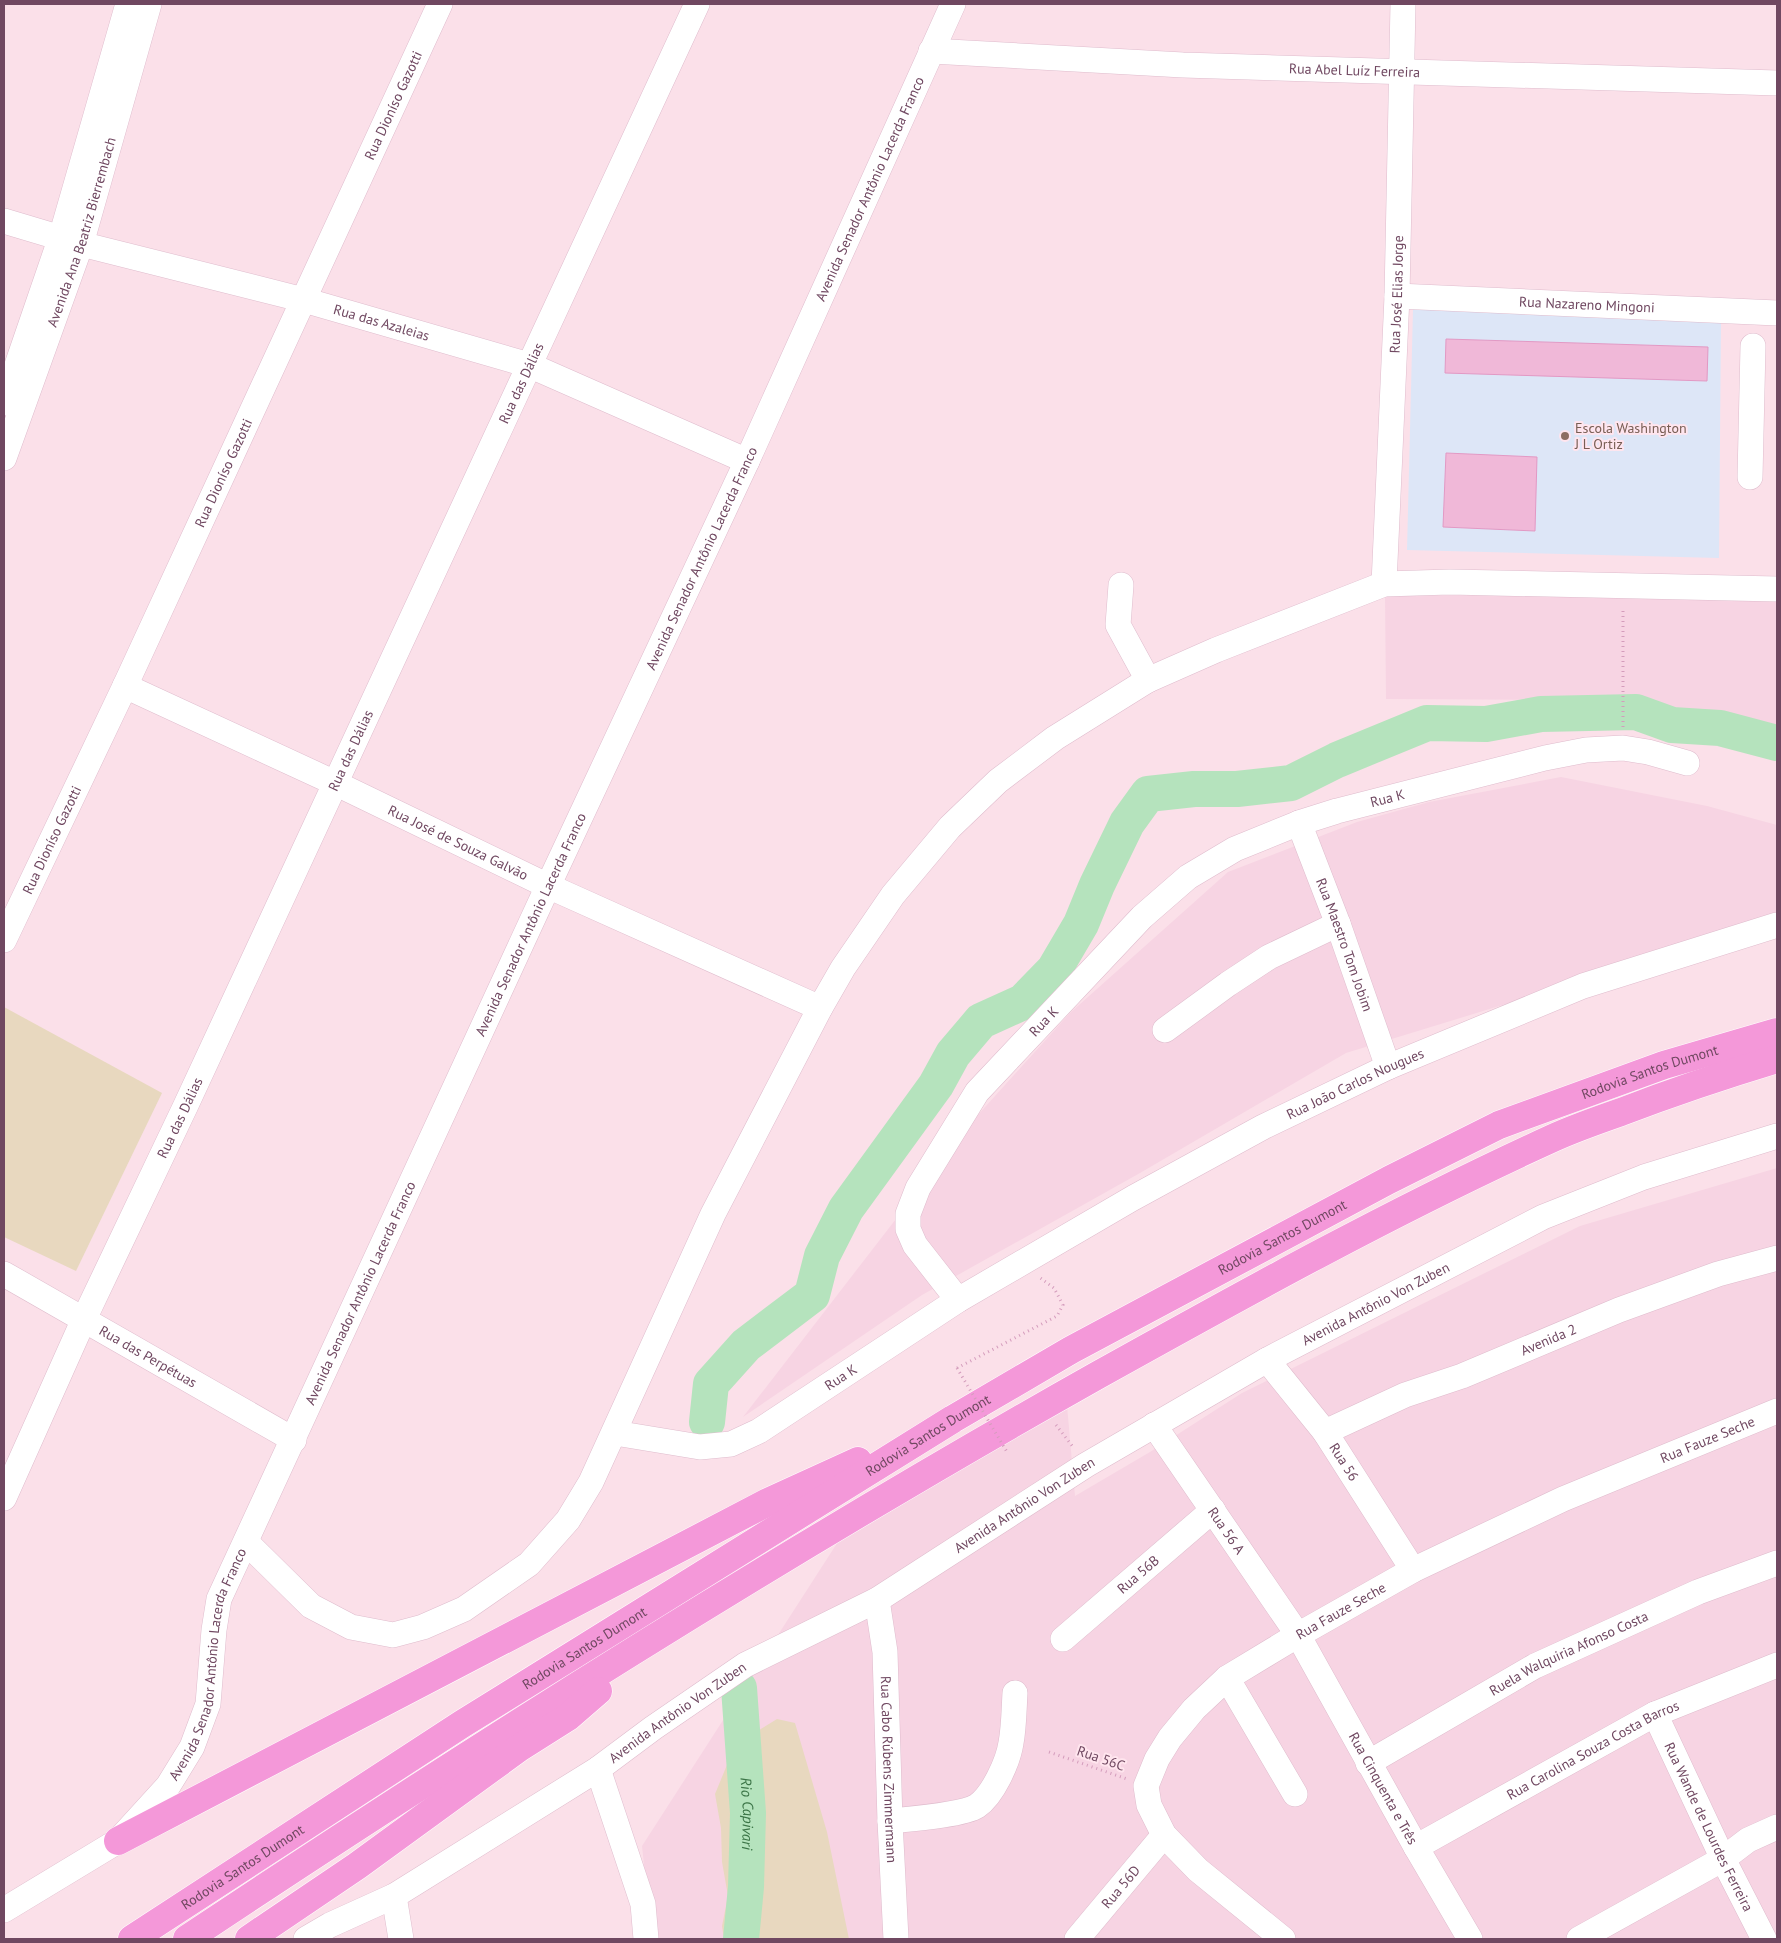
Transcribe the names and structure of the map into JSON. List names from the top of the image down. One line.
{"streets":{"highway":["Rodovia Santos Dumont"],"street":["Rua Abel Luíz Ferreira","Rua Dioníso Gazotti","Avenida Senador Antônio Lacerda Franco","Avenida Ana Beatriz Bierrembach","Rua José Elias Jorge","Rua Nazareno Mingoni","Rua das Azaleias","Rua das Dálias","Rua K","Rua José de Souza Galvão","Rua Maestro Tom Jobim","Rua João Carlos Nougues","Avenida Antônio Von Zuben","Avenida 2","Rua das Perpétuas","Rua Fauze Seche","Rua 56","Rua 56 A","Rua 56B","Ruela Walquiria Afonso Costa","Rua Carolina Souza Costa Barros","Rua Cabo Rúbens Zimmermann","Rua Cinquenta e Três","Rua Wande de Lourdes Ferreira","Rua 56D"],"path":["Rua 56C"]},"crossings":[["Rua Abel Luíz Ferreira","Avenida Senador Antônio Lacerda Franco"],["Rua Abel Luíz Ferreira","Rua José Elias Jorge"],["Rua Dioníso Gazotti","Rua das Azaleias"],["Rua Dioníso Gazotti","Rua José de Souza Galvão"],["Avenida Senador Antônio Lacerda Franco","Rua das Azaleias"],["Avenida Senador Antônio Lacerda Franco","Rua José de Souza Galvão"],["Avenida Senador Antônio Lacerda Franco","Rua das Perpétuas"],["Avenida Ana Beatriz Bierrembach","Rua das Azaleias"],["Rua José Elias Jorge","Rua Nazareno Mingoni"],["Rua das Azaleias","Rua das Dálias"],["Rua das Dálias","Rua José de Souza Galvão"],["Rua das Dálias","Rua das Perpétuas"],["Rua K","Rua Maestro Tom Jobim"],["Rua K","Rua João Carlos Nougues"],["Rua Maestro Tom Jobim","Rua João Carlos Nougues"],["Avenida Antônio Von Zuben","Rua 56"],["Avenida Antônio Von Zuben","Rua 56 A"],["Avenida Antônio Von Zuben","Rua Cabo Rúbens Zimmermann"],["Avenida 2","Rua 56"],["Rua Fauze Seche","Rua 56"],["Rua Fauze Seche","Rua 56 A"],["Rua Fauze Seche","Rua 56C"],["Rua Fauze Seche","Rua Cinquenta e Três"],["Rua 56 A","Rua 56B"],["Rua 56 A","Rua Cinquenta e Três"],["Ruela Walquiria Afonso Costa","Rua Cinquenta e Três"],["Rua Carolina Souza Costa Barros","Rua Cinquenta e Três"],["Rua Carolina Souza Costa Barros","Rua Wande de Lourdes Ferreira"]],"water":["Rio Capivari"],"places":["Escola Washington J L Ortiz"]}
